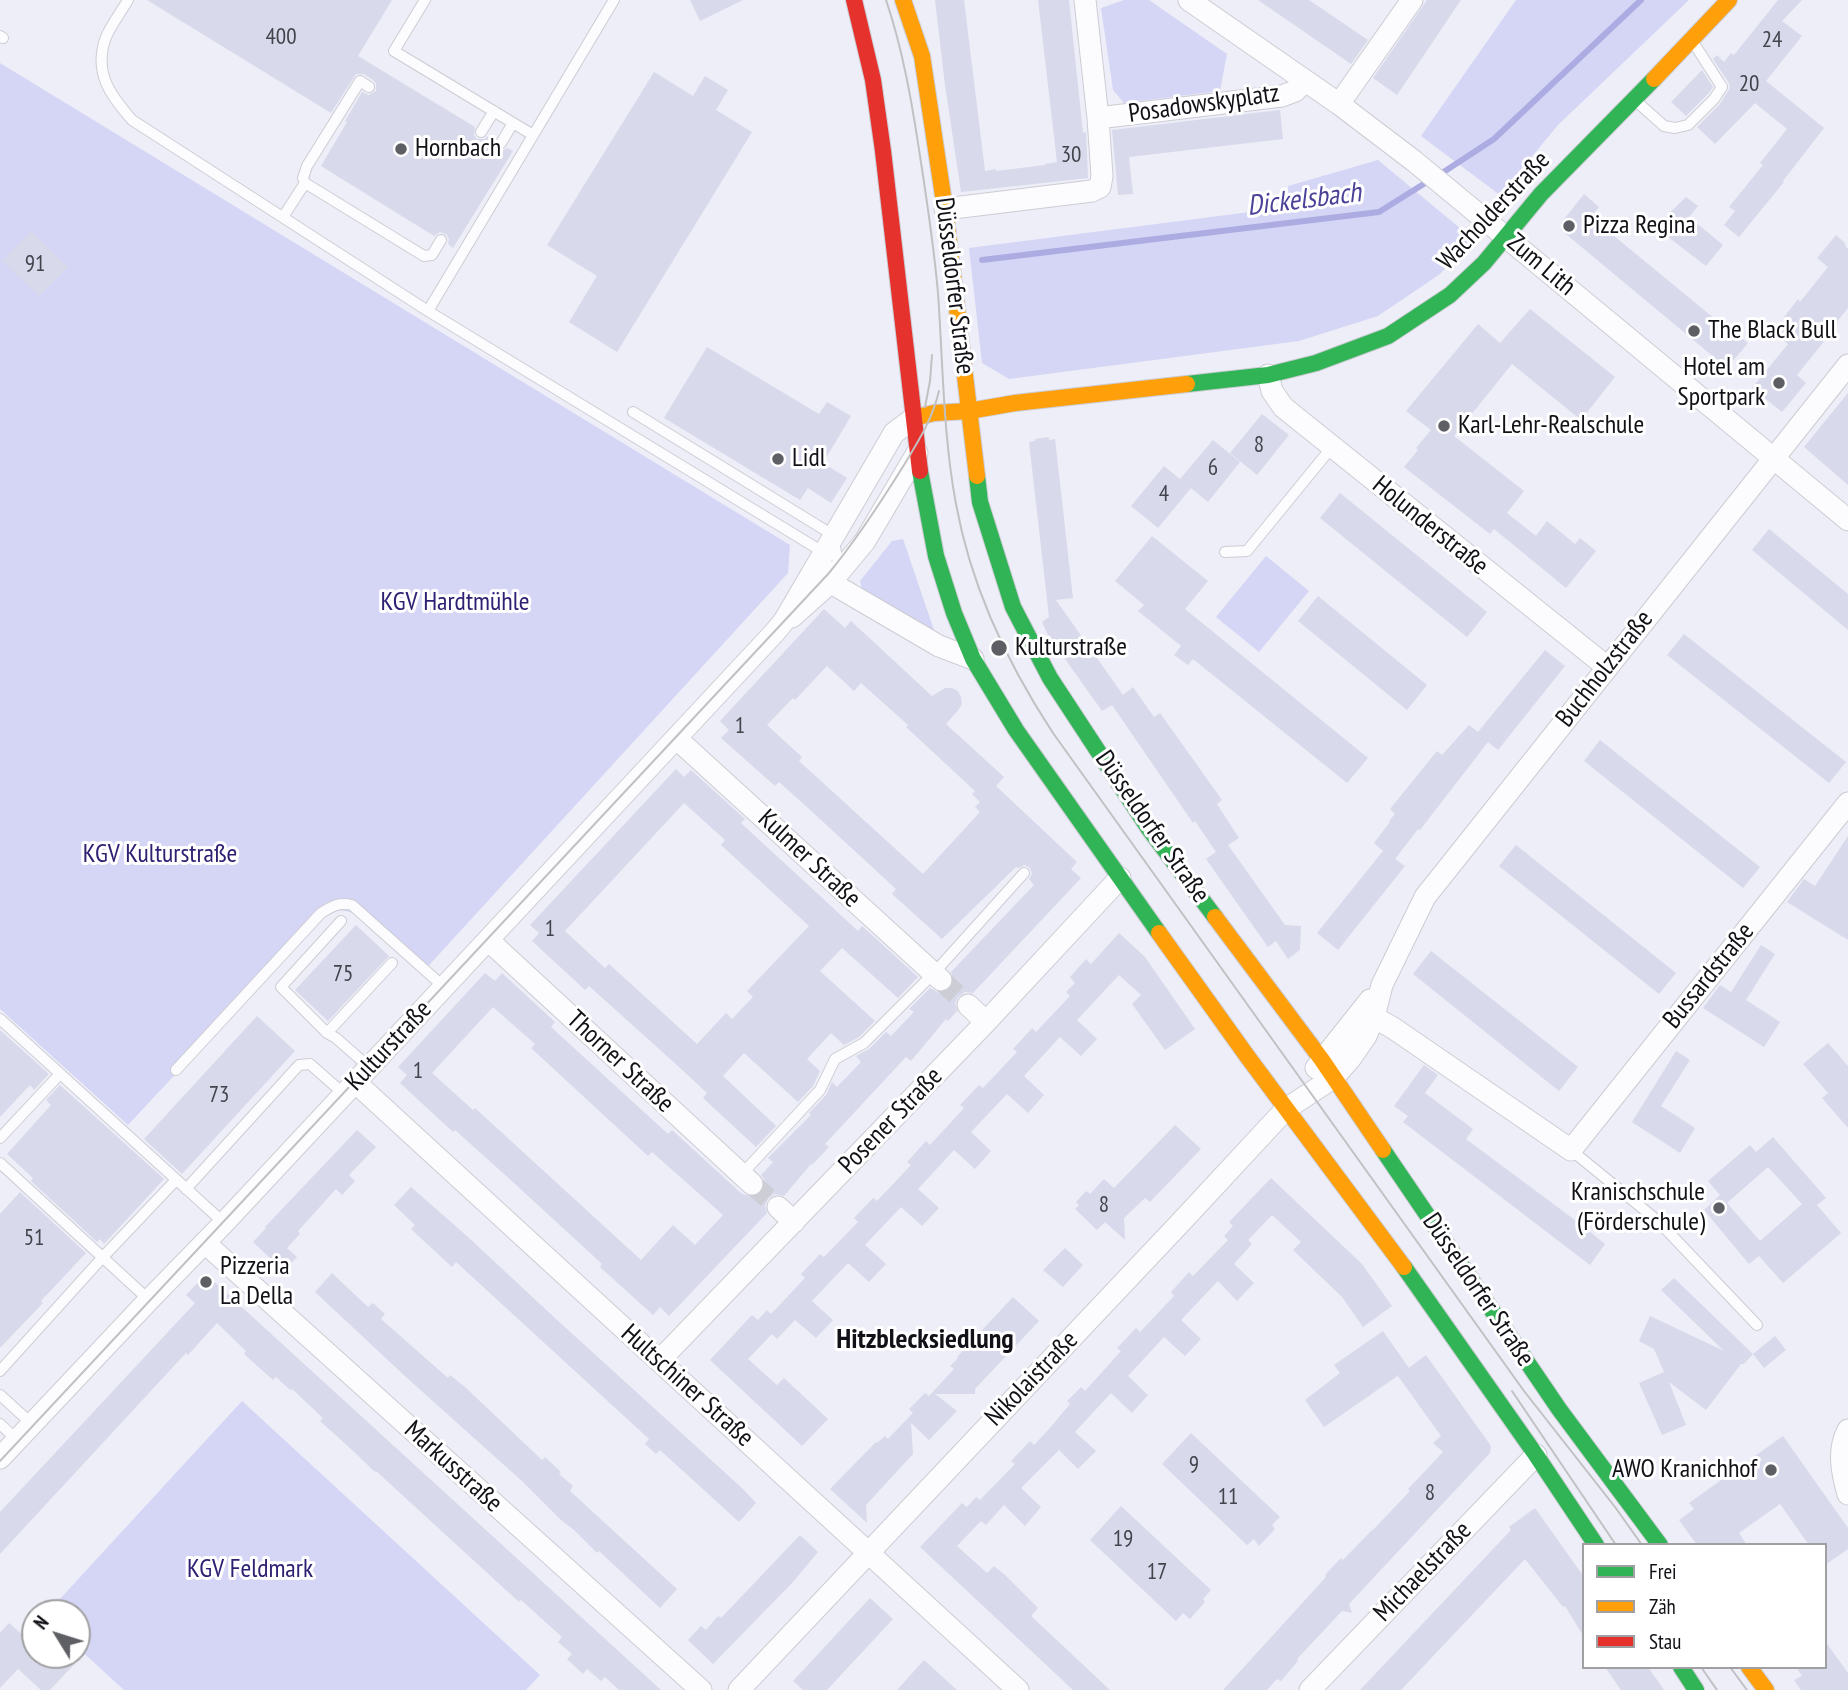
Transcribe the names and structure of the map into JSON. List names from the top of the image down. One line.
{"streets":{"main road":["Wacholderstraße","Düsseldorfer Straße"],"street":["Posadowskyplatz","Zum Lith","Holunderstraße","Buchholzstraße","Kulmer Straße","Bussardstraße","Kulturstraße","Thorner Straße","Posener Straße","Nikolaistraße","Hultschiner Straße","Markusstraße","Michaelstraße"]},"crossings":[["Posadowskyplatz","Zum Lith"],["Posadowskyplatz","Düsseldorfer Straße"],["Wacholderstraße","Zum Lith"],["Wacholderstraße","Düsseldorfer Straße"],["Wacholderstraße","Holunderstraße"],["Wacholderstraße","Kulturstraße"],["Zum Lith","Buchholzstraße"],["Düsseldorfer Straße","Buchholzstraße"],["Düsseldorfer Straße","Kulturstraße"],["Düsseldorfer Straße","Posener Straße"],["Düsseldorfer Straße","Nikolaistraße"],["Düsseldorfer Straße","Michaelstraße"],["Holunderstraße","Buchholzstraße"],["Buchholzstraße","Nikolaistraße"],["Kulmer Straße","Kulturstraße"],["Kulturstraße","Thorner Straße"],["Kulturstraße","Hultschiner Straße"],["Kulturstraße","Markusstraße"],["Posener Straße","Hultschiner Straße"],["Nikolaistraße","Hultschiner Straße"]],"districts":["Hitzblecksiedlung"],"water":["Dickelsbach"],"parks":["KGV Hardtmühle","KGV Kulturstraße","KGV Feldmark"],"places":["Hornbach","Pizza Regina","The Black Bull","Hotel am Sportpark","Karl-Lehr-Realschule","Lidl","Kulturstraße","Kranischschule (Förderschule)","Pizzeria La Della","AWO Kranichhof"],"house_numbers":["400","24","20","30","91","8","6","4","1","1","75","1","73","8","51","9","8","11","19","17"],"legend":["Frei","Zäh","Stau"],"north":"top left"}
